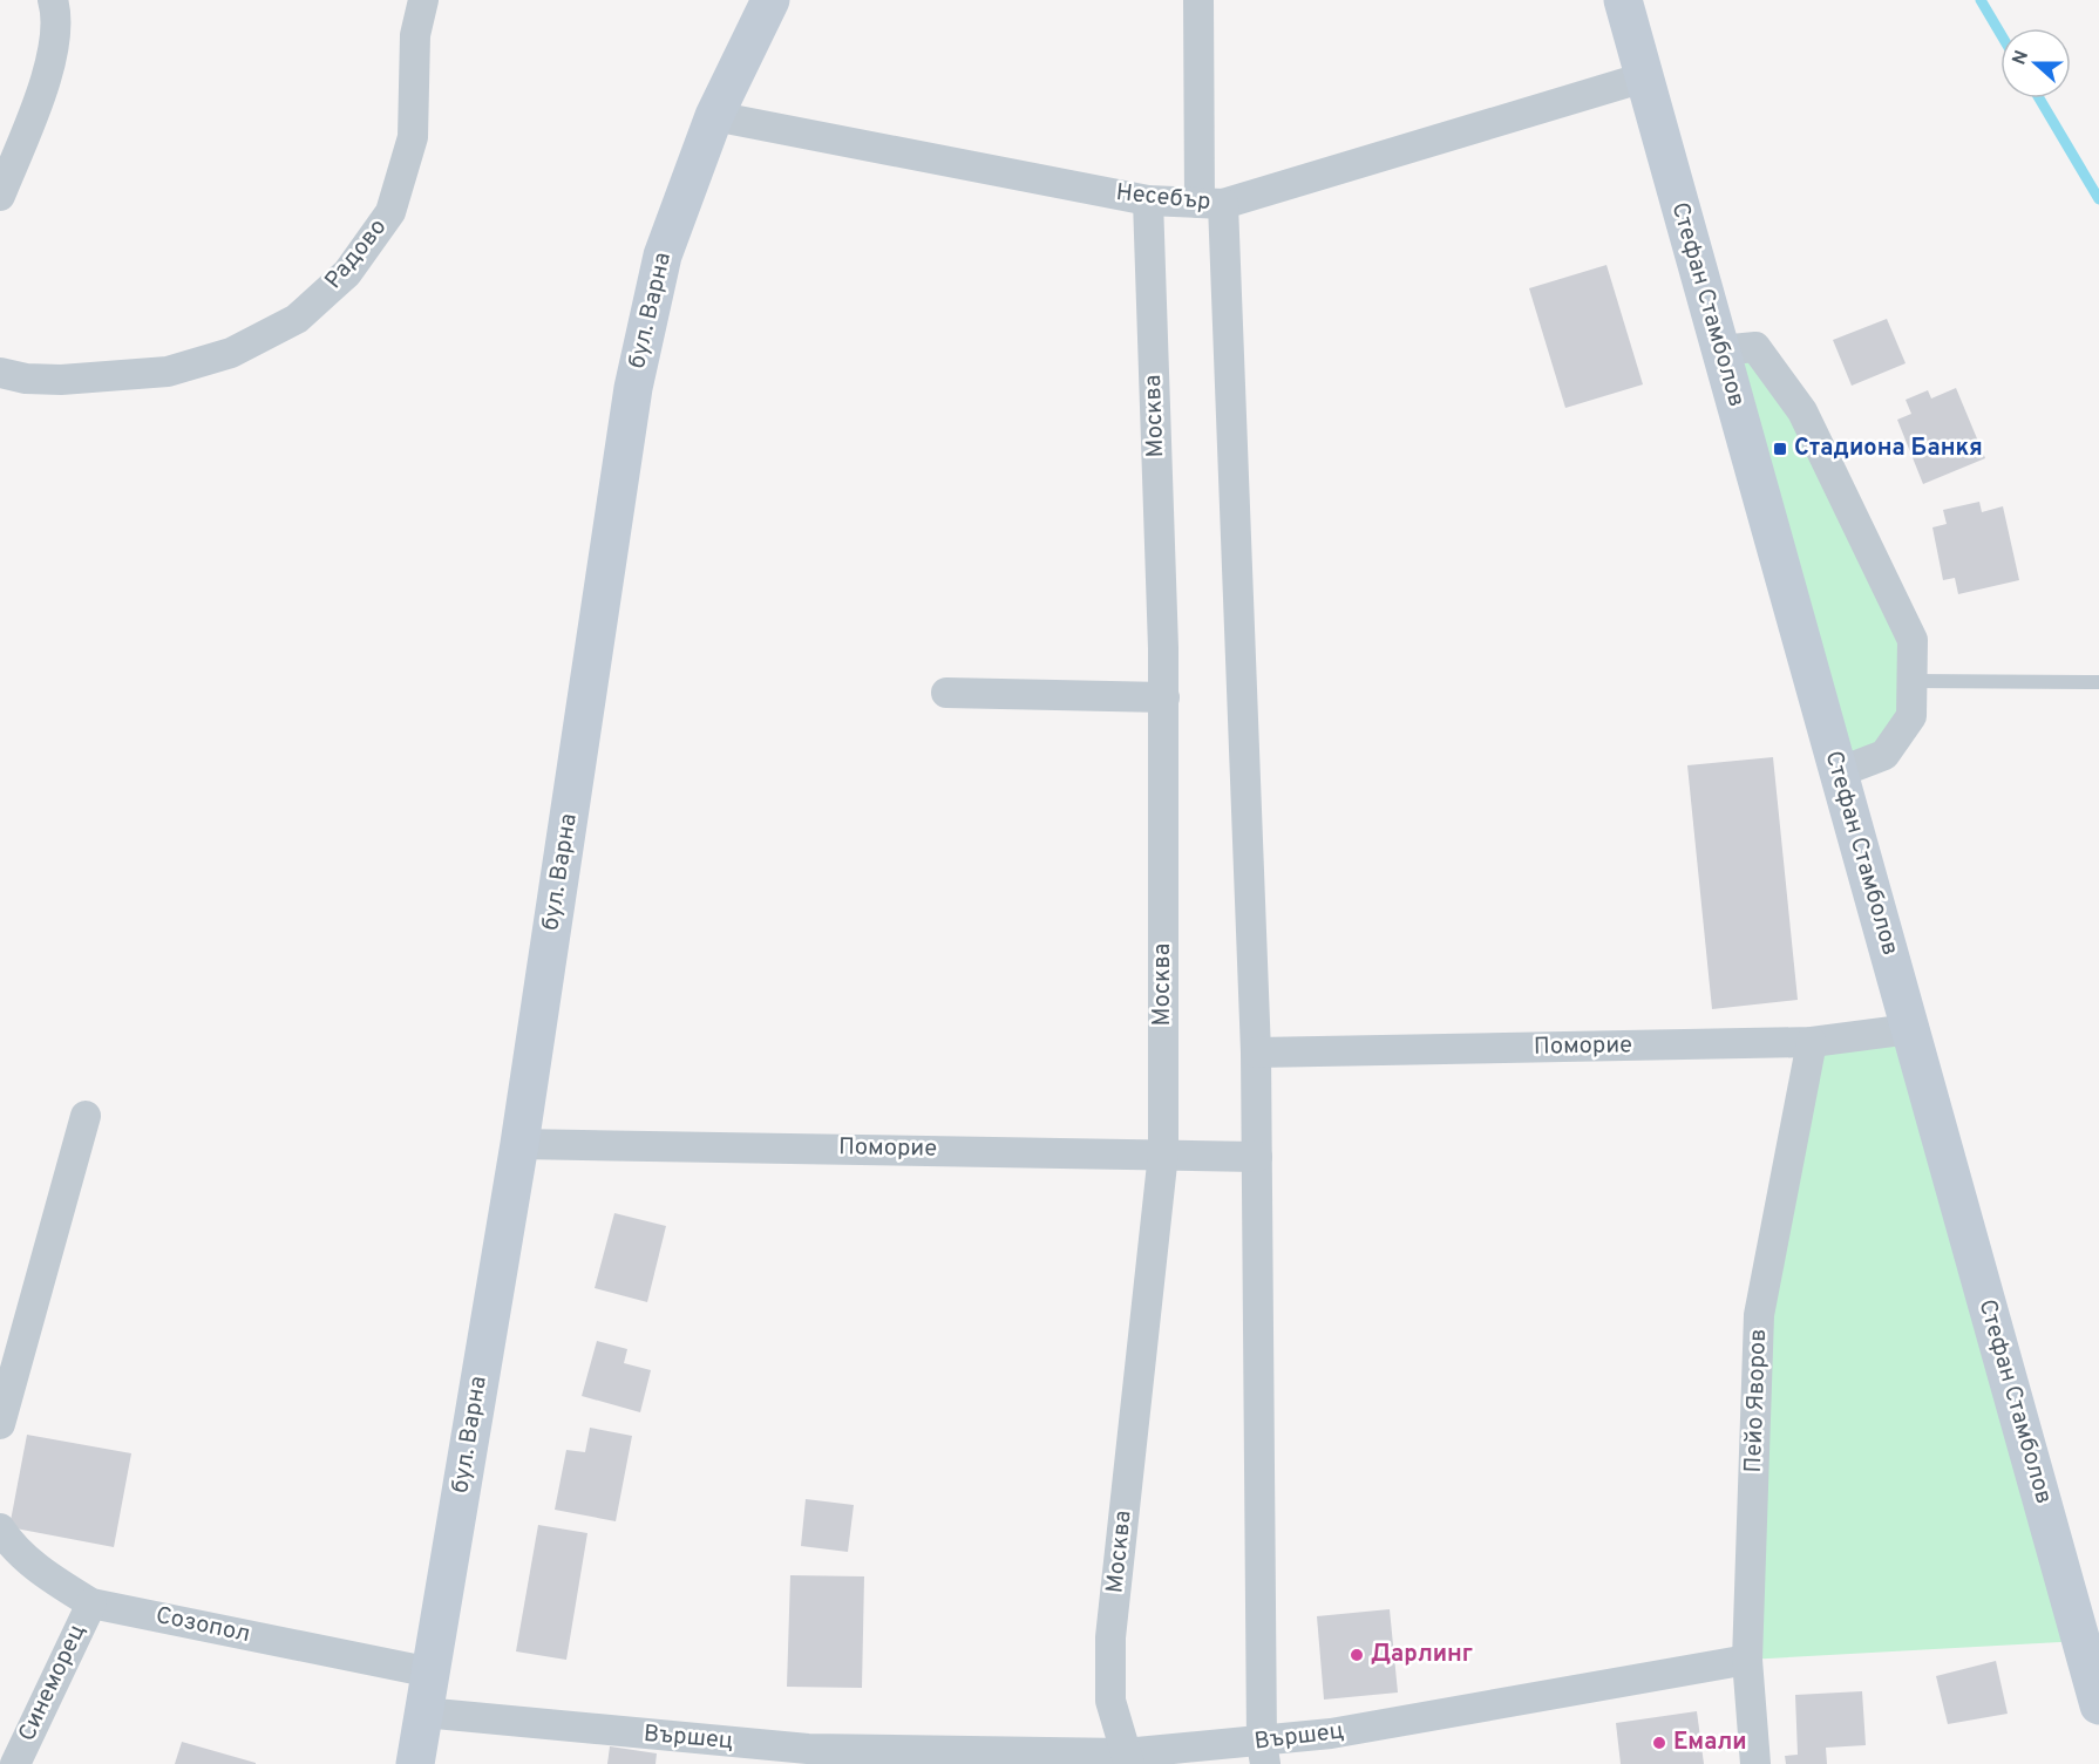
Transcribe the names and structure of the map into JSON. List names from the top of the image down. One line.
{"streets":{"street":["Несебър","Радово","Стефан Стамболов","бул. Варна","Москва","Поморие","Пейо Яворов","Созопол","Синеморец","Вършец"]},"crossings":[["Несебър","Стефан Стамболов"],["Несебър","бул. Варна"],["Несебър","Москва"],["Стефан Стамболов","Поморие"],["бул. Варна","Поморие"],["бул. Варна","Созопол"],["бул. Варна","Вършец"],["Москва","Поморие"],["Москва","Вършец"],["Поморие","Пейо Яворов"],["Пейо Яворов","Вършец"],["Созопол","Синеморец"]],"places":{"transit":["Стадиона Банкя"],"other":["Дарлинг","Емали"]},"north":"left"}
